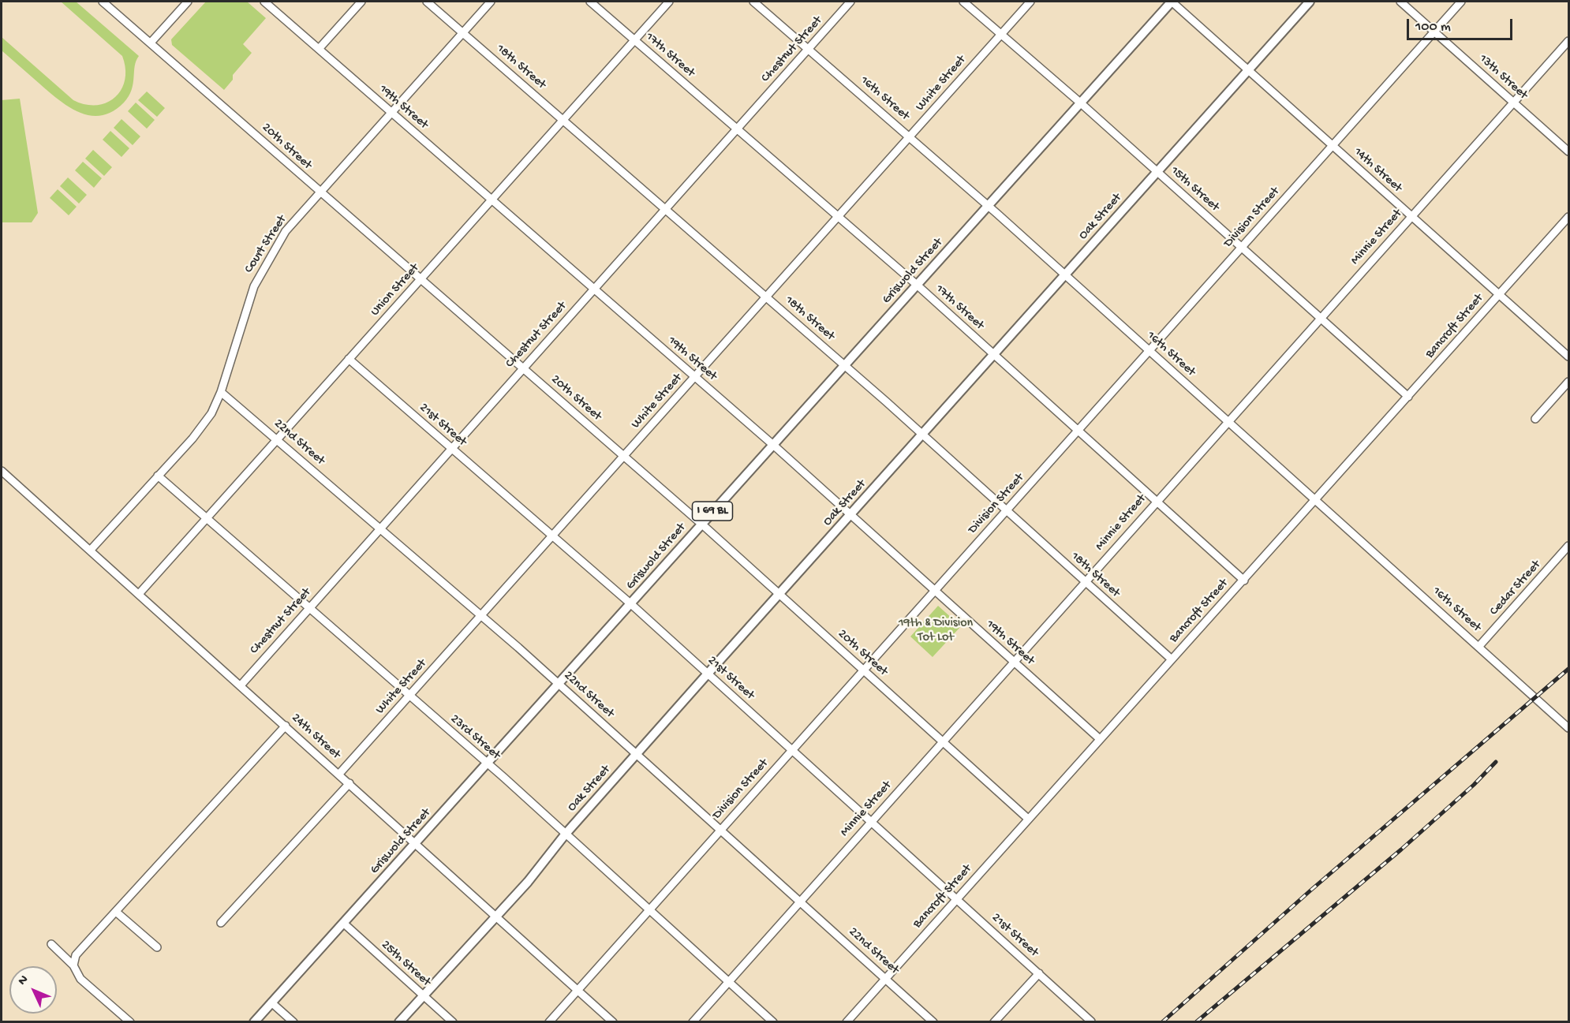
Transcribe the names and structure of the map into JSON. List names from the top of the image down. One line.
{"streets":{"main road":["Oak Street","Griswold Street","I 69 BL"],"street":["Chestnut Street","17th Street","18th Street","13th Street","White Street","16th Street","19th Street","20th Street","14th Street","15th Street","Division Street","Minnie Street","Court Street","Union Street","Bancroft Street","21st Street","22nd Street","Cedar Street","24th Street","23rd Street","25th Street"]},"crossings":[["Chestnut Street","17th Street"],["Chestnut Street","18th Street"],["Chestnut Street","16th Street"],["Chestnut Street","19th Street"],["Chestnut Street","20th Street"],["Chestnut Street","21st Street"],["Chestnut Street","22nd Street"],["Chestnut Street","24th Street"],["Chestnut Street","23rd Street"],["17th Street","White Street"],["17th Street","Oak Street"],["17th Street","Division Street"],["17th Street","Minnie Street"],["17th Street","Griswold Street"],["17th Street","Union Street"],["17th Street","Bancroft Street"],["18th Street","White Street"],["18th Street","Oak Street"],["18th Street","Division Street"],["18th Street","Minnie Street"],["18th Street","Court Street"],["18th Street","Griswold Street"],["18th Street","Union Street"],["18th Street","Bancroft Street"],["13th Street","Division Street"],["13th Street","Minnie Street"],["White Street","16th Street"],["White Street","19th Street"],["White Street","20th Street"],["White Street","15th Street"],["White Street","21st Street"],["White Street","22nd Street"],["White Street","24th Street"],["White Street","23rd Street"],["16th Street","Oak Street"],["16th Street","Division Street"],["16th Street","Minnie Street"],["16th Street","Griswold Street"],["16th Street","Bancroft Street"],["16th Street","Cedar Street"],["19th Street","Oak Street"],["19th Street","Division Street"],["19th Street","Minnie Street"],["19th Street","Court Street"],["19th Street","Griswold Street"],["19th Street","Union Street"],["19th Street","Bancroft Street"],["20th Street","Oak Street"],["20th Street","Division Street"],["20th Street","Minnie Street"],["20th Street","Court Street"],["20th Street","Griswold Street"],["20th Street","Union Street"],["20th Street","Bancroft Street"],["14th Street","Oak Street"],["14th Street","Division Street"],["14th Street","Minnie Street"],["14th Street","Griswold Street"],["14th Street","Bancroft Street"],["15th Street","Oak Street"],["15th Street","Division Street"],["15th Street","Minnie Street"],["15th Street","Griswold Street"],["15th Street","Bancroft Street"],["Oak Street","21st Street"],["Oak Street","22nd Street"],["Oak Street","24th Street"],["Oak Street","23rd Street"],["Oak Street","25th Street"],["Division Street","21st Street"],["Division Street","22nd Street"],["Division Street","24th Street"],["Division Street","23rd Street"],["Minnie Street","21st Street"],["Minnie Street","22nd Street"],["Minnie Street","23rd Street"],["Court Street","22nd Street"],["Court Street","24th Street"],["Court Street","23rd Street"],["Griswold Street","21st Street"],["Griswold Street","22nd Street"],["Griswold Street","24th Street"],["Griswold Street","23rd Street"],["Griswold Street","25th Street"],["Union Street","21st Street"],["Union Street","22nd Street"],["Union Street","24th Street"],["Union Street","23rd Street"],["Bancroft Street","21st Street"],["Bancroft Street","22nd Street"]],"parks":["19th & Division Tot Lot"],"scale_bar":"100 m","north":"top left"}
